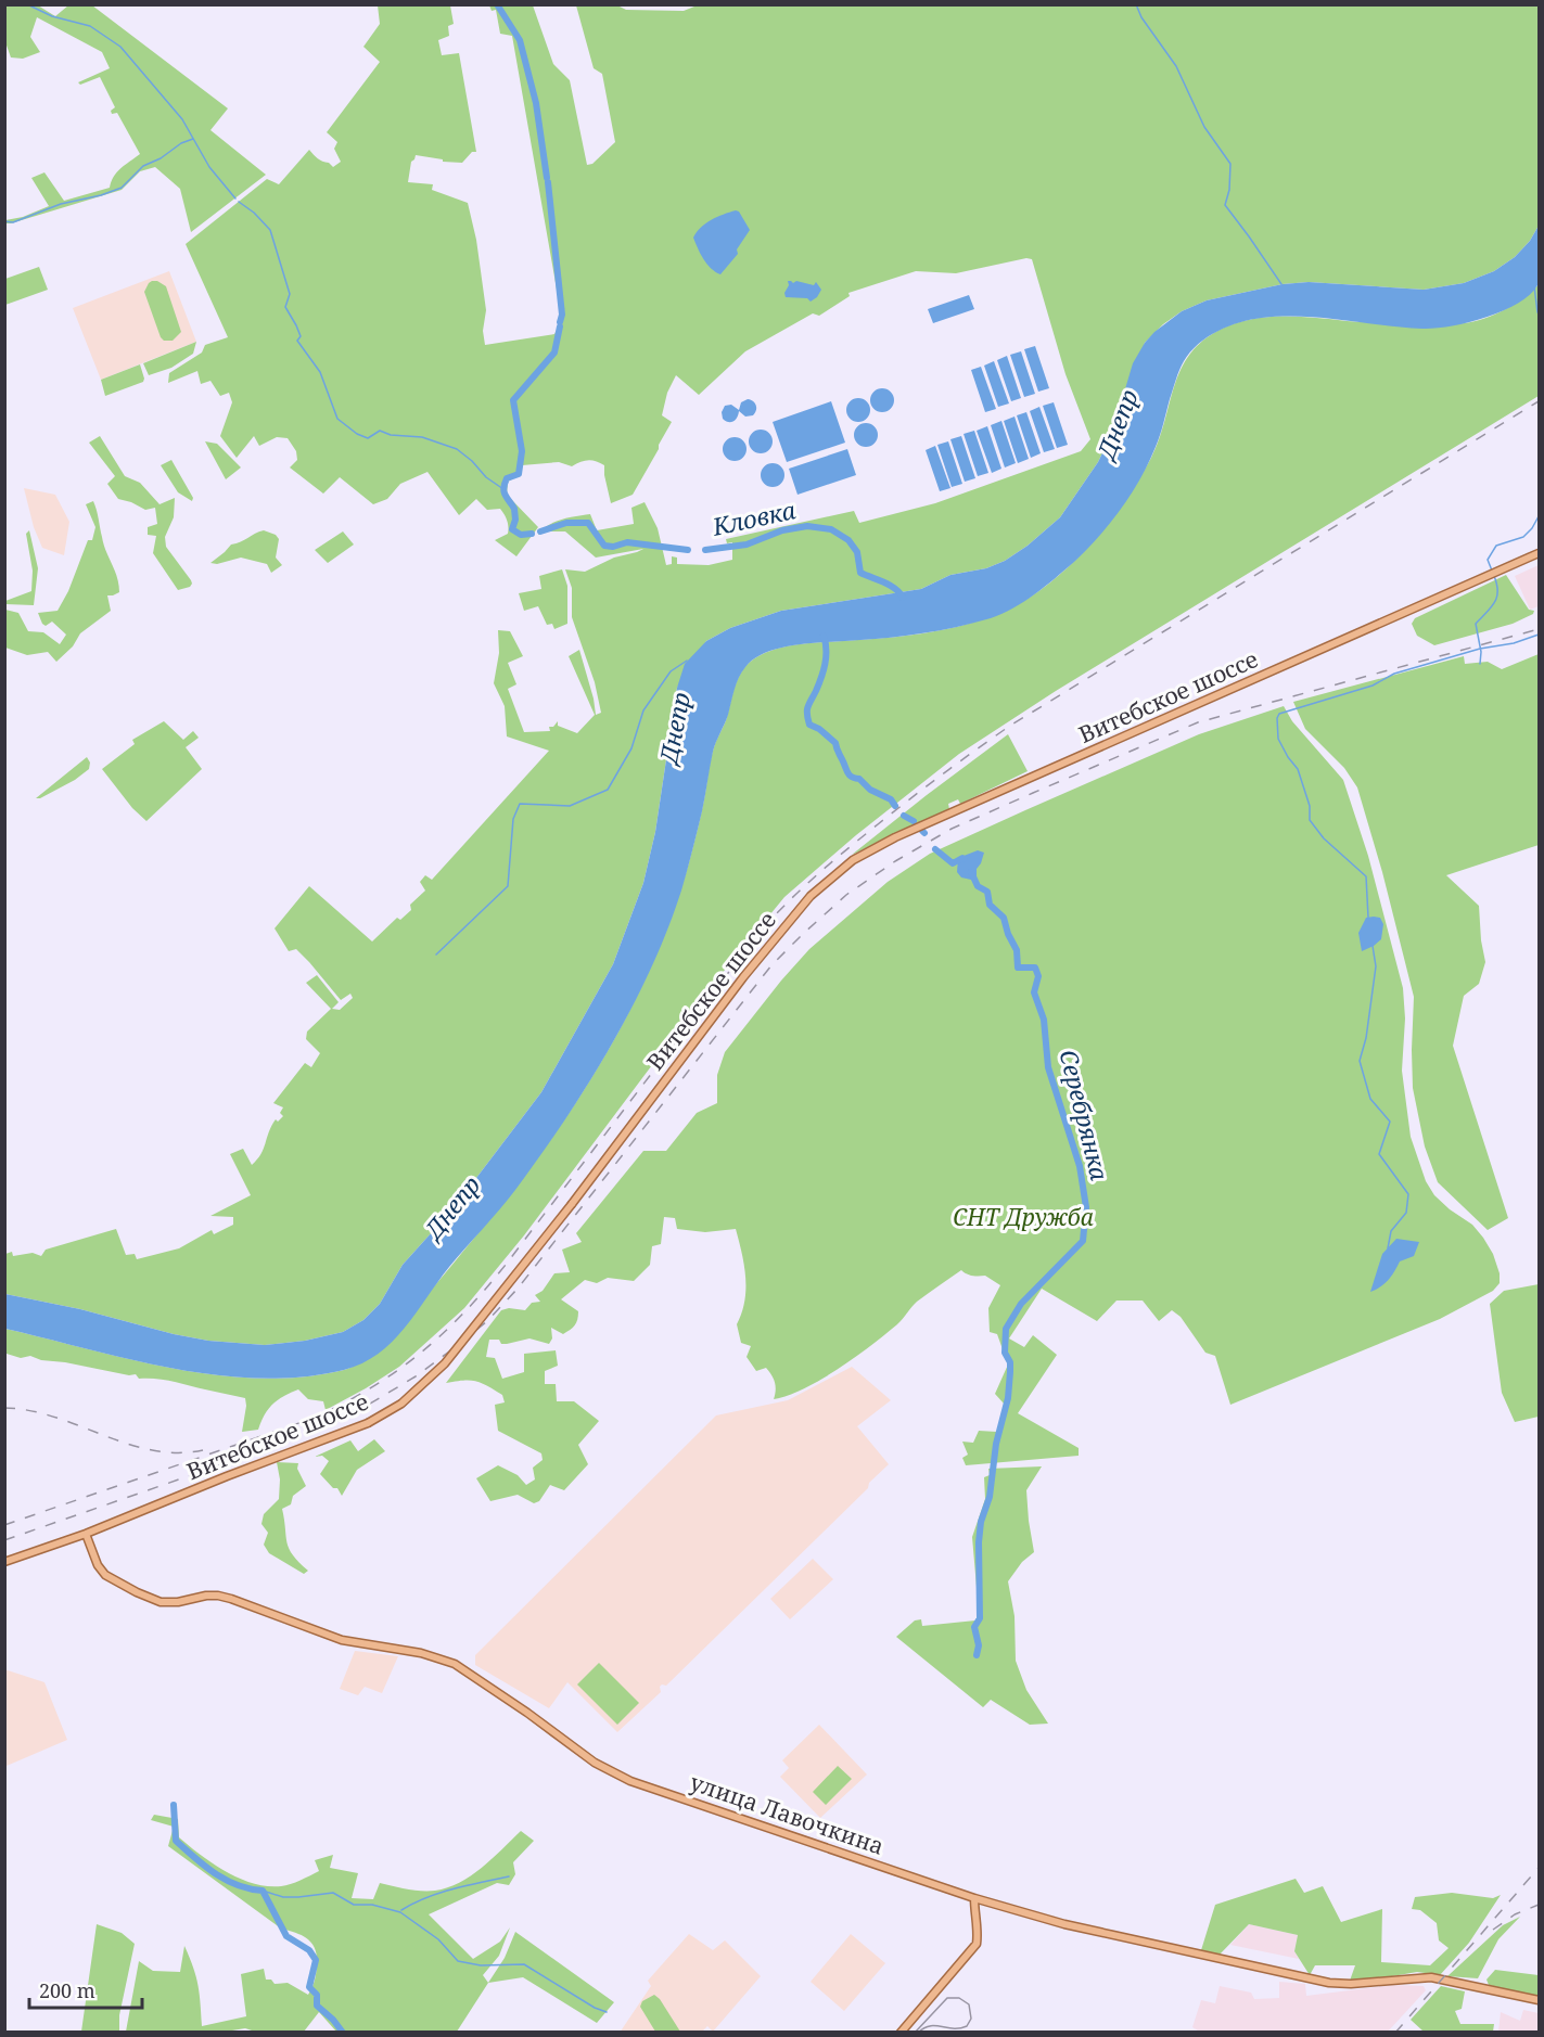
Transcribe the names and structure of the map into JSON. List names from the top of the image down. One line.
{"streets":{"main road":["Витебское шоссе","улица Лавочкина"]},"crossings":[["Витебское шоссе","улица Лавочкина"]],"water":["Днепр","Кловка","Серебрянка"],"parks":["СНТ Дружба"],"scale_bar":"200 m"}
